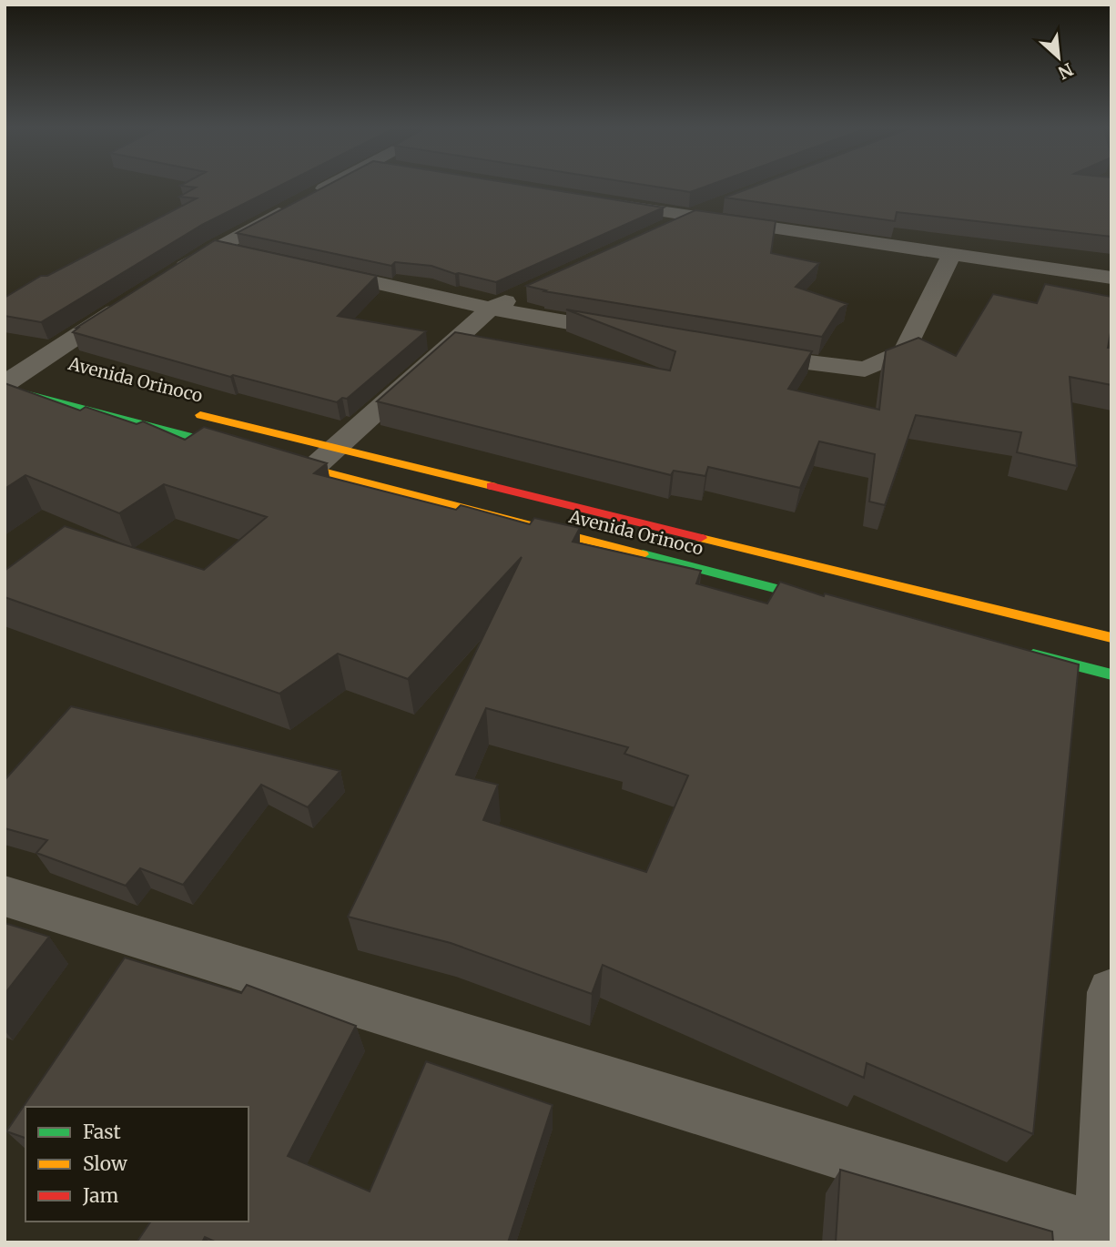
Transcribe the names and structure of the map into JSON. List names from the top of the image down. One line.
{"streets":{"main road":["Avenida Orinoco"]},"legend":["Fast","Slow","Jam"],"north":"bottom right"}
